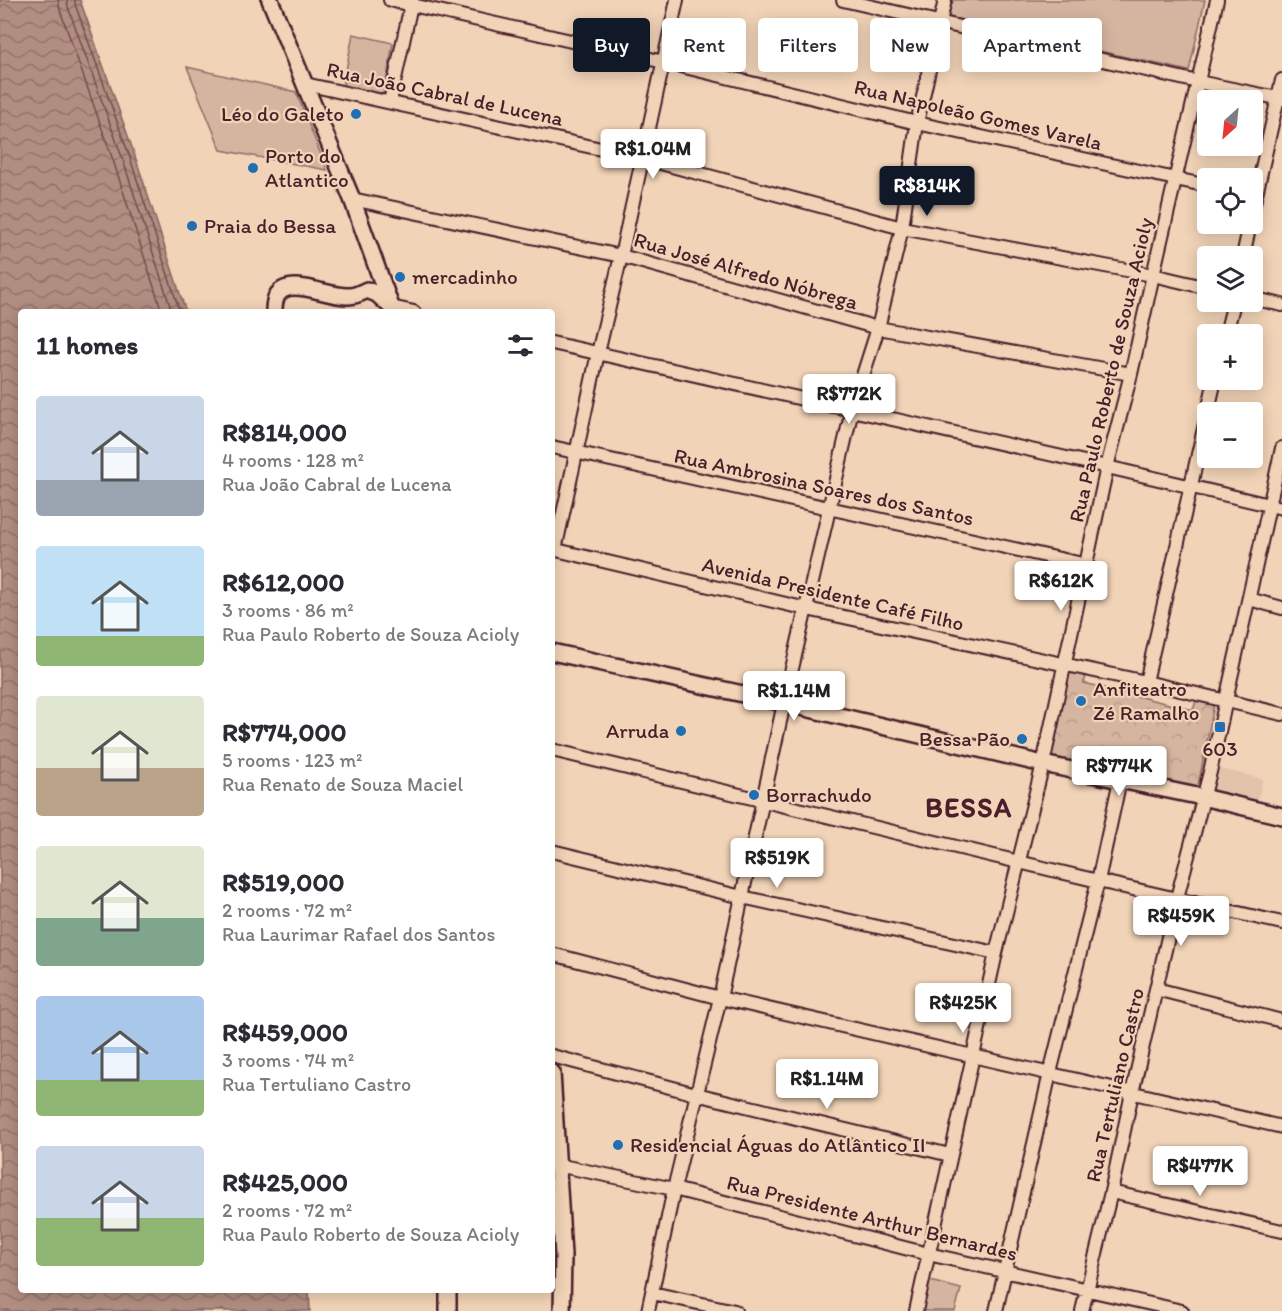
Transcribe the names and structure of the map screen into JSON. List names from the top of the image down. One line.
{"streets":{"street":["Rua João Cabral de Lucena","Rua Napoleão Gomes Varela","Rua José Alfredo Nóbrega","Rua Paulo Roberto de Souza Acioly","Rua Ambrosina Soares dos Santos","Avenida Presidente Café Filho","Rua Tertuliano Castro","Rua Presidente Arthur Bernardes"]},"crossings":[["Rua João Cabral de Lucena","Rua Paulo Roberto de Souza Acioly"],["Rua Napoleão Gomes Varela","Rua Paulo Roberto de Souza Acioly"],["Rua José Alfredo Nóbrega","Rua Paulo Roberto de Souza Acioly"],["Rua Paulo Roberto de Souza Acioly","Rua Ambrosina Soares dos Santos"],["Rua Paulo Roberto de Souza Acioly","Avenida Presidente Café Filho"],["Rua Paulo Roberto de Souza Acioly","Rua Presidente Arthur Bernardes"],["Avenida Presidente Café Filho","Rua Tertuliano Castro"],["Rua Tertuliano Castro","Rua Presidente Arthur Bernardes"]],"districts":["BESSA"],"places":{"other":["Léo do Galeto","Porto do Atlantico","Praia do Bessa","mercadinho","Anfiteatro Zé Ramalho","Arruda","Bessa Pão","Borrachudo","Residencial Águas do Atlântico II"],"transit":["603"]},"north":"bottom left","page":{"chip":["Buy","Rent","Filters","New","Apartment"],"map_buttons":["+","−"],"price":["R$1.04M","R$814K","R$772K","R$612K","R$1.14M","R$774K","R$519K","R$459K","R$425K","R$1.14M","R$477K"],"heading":"11 homes","list":[{"name":"R$814,000","note":"4 rooms · 128 m² · Rua João Cabral de Lucena"},{"name":"R$612,000","note":"3 rooms · 86 m² · Rua Paulo Roberto de Souza Acioly"},{"name":"R$774,000","note":"5 rooms · 123 m² · Rua Renato de Souza Maciel"},{"name":"R$519,000","note":"2 rooms · 72 m² · Rua Laurimar Rafael dos Santos"},{"name":"R$459,000","note":"3 rooms · 74 m² · Rua Tertuliano Castro"},{"name":"R$425,000","note":"2 rooms · 72 m² · Rua Paulo Roberto de Souza Acioly"}]}}
